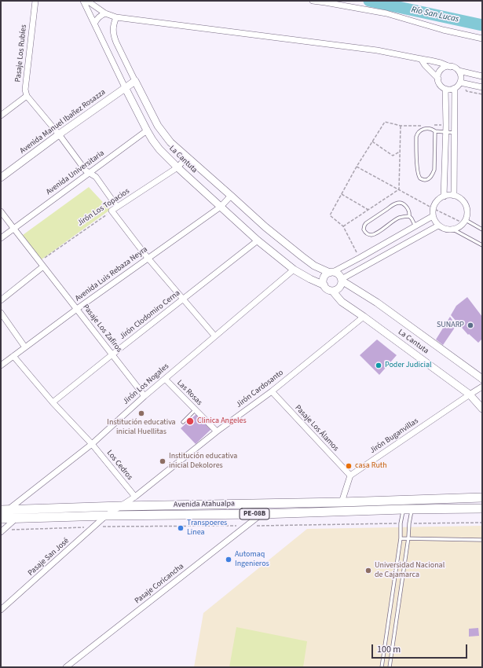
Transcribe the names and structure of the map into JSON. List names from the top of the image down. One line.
{"streets":{"main road":["Avenida Atahualpa","PE-08B"],"street":["Pasaje Los Rubíes","Avenida Manuel Ibañez Rosazza","La Cantuta","Avenida Universitaria","Jirón Los Topacios","Avenida Luis Rebaza Neyra","Jirón Clodomiro Cerna","Pasaje Los Zafiros","Jirón Los Nogales","Jirón Cardosanto","Las Rosas","Pasaje Los Álamos","Jirón Buganvillas","Los Cedros","Pasaje San José","Pasaje Coricancha"]},"crossings":[["Avenida Manuel Ibañez Rosazza","La Cantuta"],["La Cantuta","Avenida Universitaria"],["La Cantuta","Jirón Los Topacios"],["La Cantuta","Avenida Luis Rebaza Neyra"],["La Cantuta","Jirón Clodomiro Cerna"],["La Cantuta","Jirón Los Nogales"],["La Cantuta","Jirón Cardosanto"],["La Cantuta","Jirón Buganvillas"],["Avenida Universitaria","Pasaje Los Zafiros"],["Jirón Los Topacios","Pasaje Los Zafiros"],["Avenida Luis Rebaza Neyra","Pasaje Los Zafiros"],["Avenida Luis Rebaza Neyra","Los Cedros"],["Jirón Clodomiro Cerna","Pasaje Los Zafiros"],["Jirón Clodomiro Cerna","Los Cedros"],["Pasaje Los Zafiros","Jirón Los Nogales"],["Jirón Los Nogales","Las Rosas"],["Jirón Los Nogales","Los Cedros"],["Jirón Los Nogales","Avenida Atahualpa"],["Jirón Cardosanto","Las Rosas"],["Jirón Cardosanto","Pasaje Los Álamos"],["Jirón Cardosanto","Los Cedros"],["Jirón Cardosanto","Avenida Atahualpa"],["Jirón Cardosanto","Pasaje San José"],["Pasaje Los Álamos","Jirón Buganvillas"],["Avenida Atahualpa","Pasaje San José"],["Avenida Atahualpa","Pasaje Coricancha"]],"water":["Río San Lucas"],"places":["SUNARP","Poder Judicial","Institución educativa inicial Huellitas","Clinica Angeles","Institución educativa inicial Dekolores","casa Ruth","Transpoeres Linea","Automaq Ingenieros","Universidad Nacional de Cajamarca"],"scale_bar":"100 m"}
